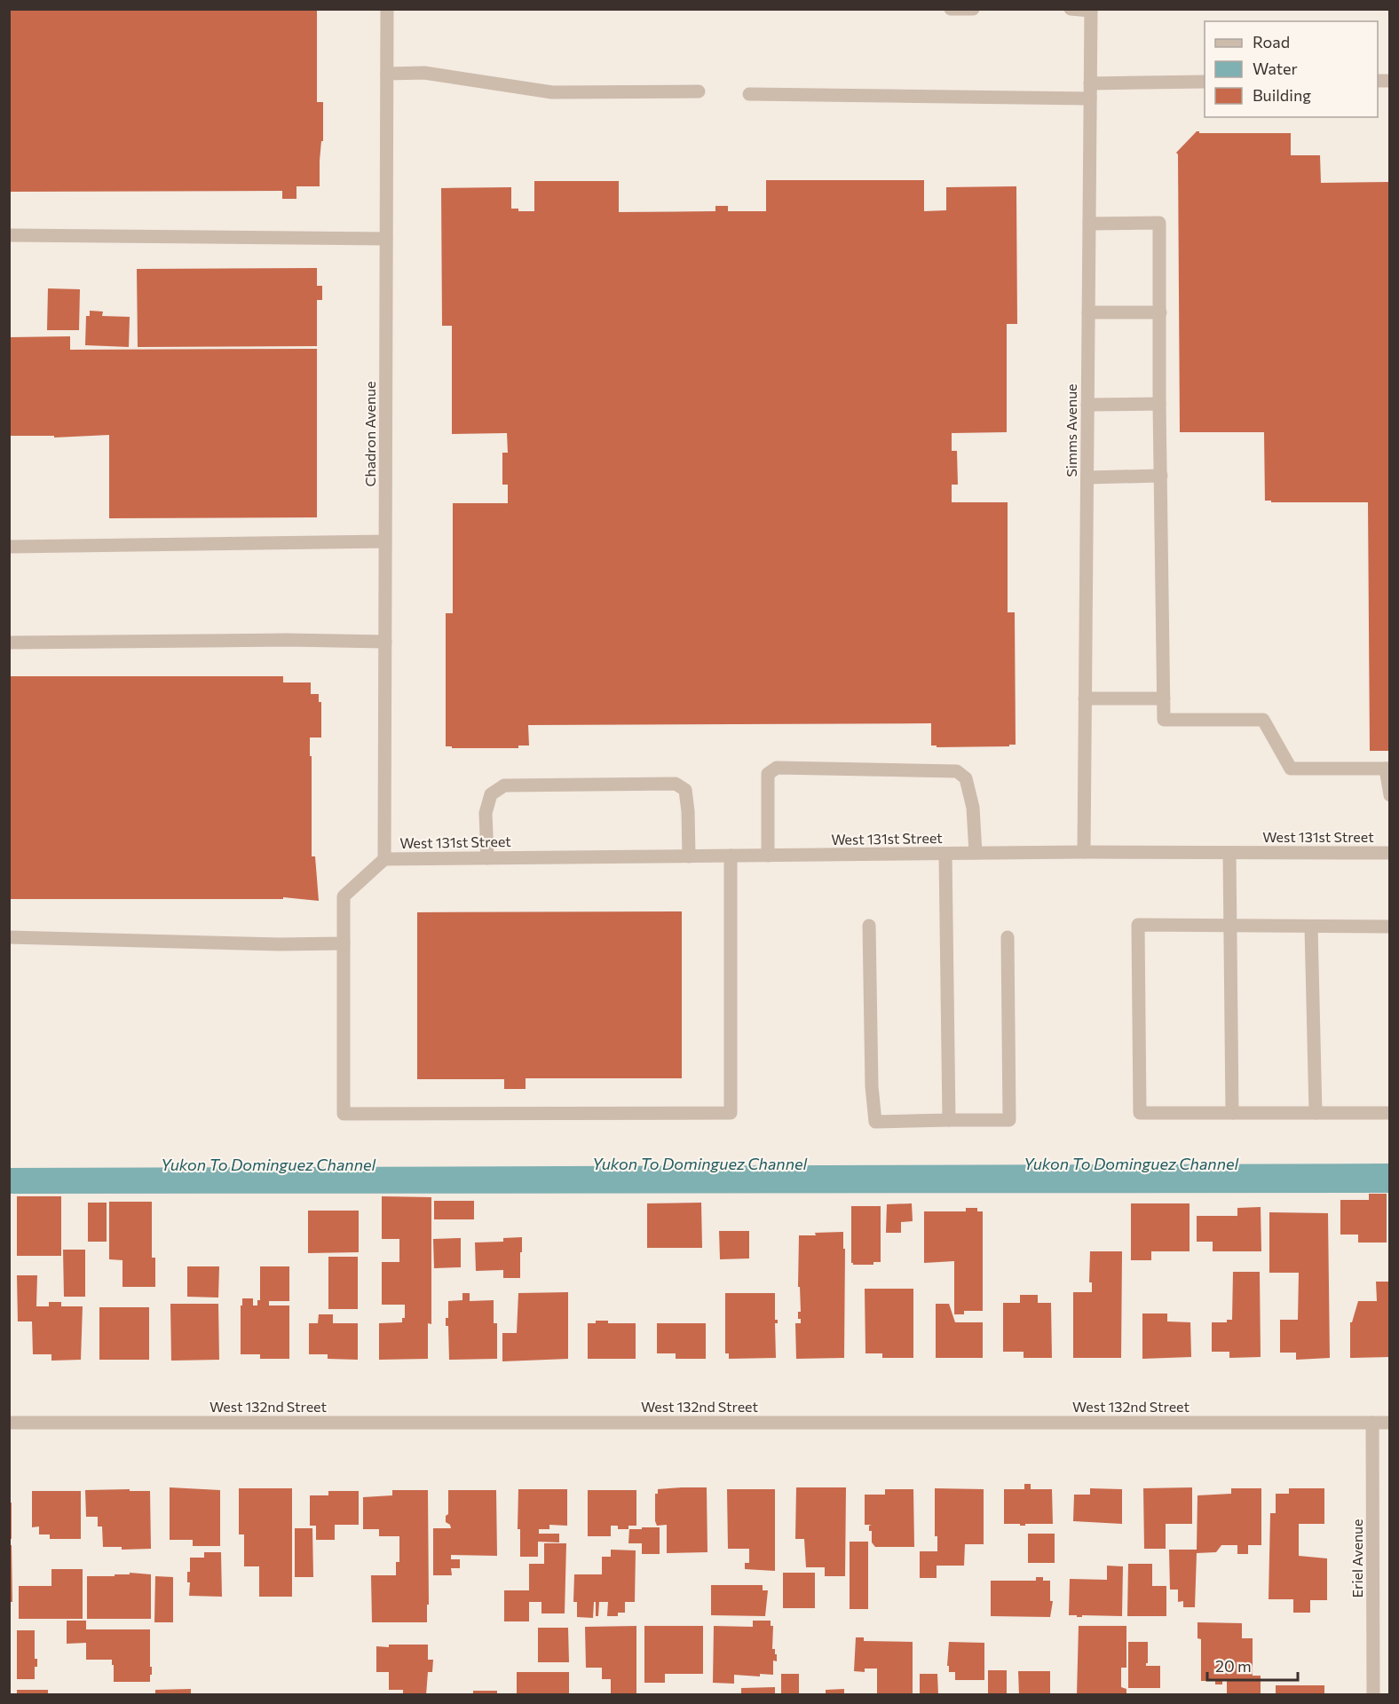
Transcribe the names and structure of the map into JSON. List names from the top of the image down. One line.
{"streets":{"street":["Simms Avenue","Chadron Avenue","West 131st Street","West 132nd Street","Eriel Avenue"]},"crossings":[["Simms Avenue","West 131st Street"],["Chadron Avenue","West 131st Street"],["West 132nd Street","Eriel Avenue"]],"water":["Yukon To Dominguez Channel"],"legend":["Road","Water","Building"],"scale_bar":"20 m"}
